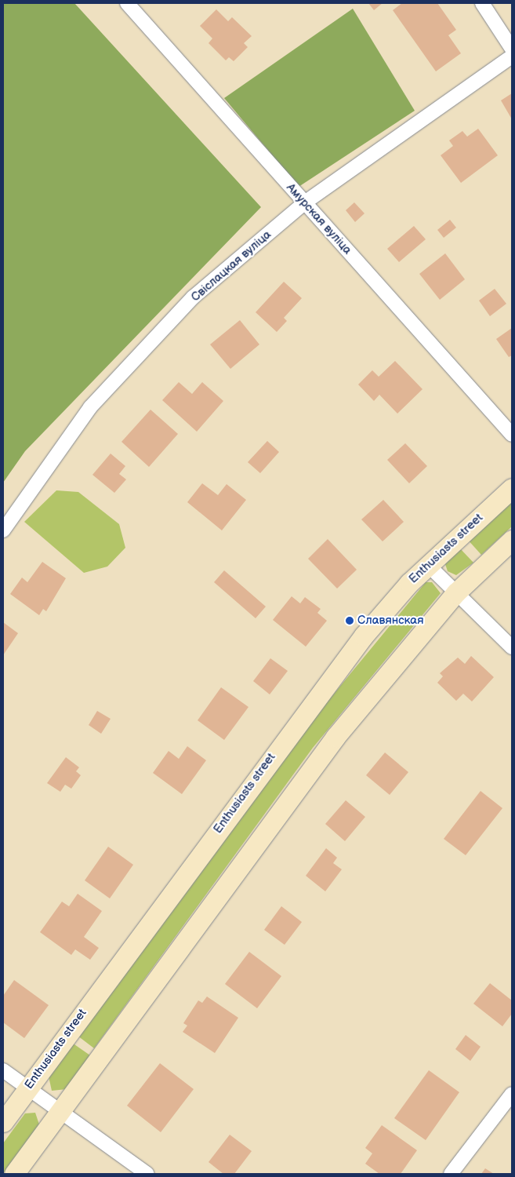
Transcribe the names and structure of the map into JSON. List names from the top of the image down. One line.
{"streets":{"street":["Амурская вуліца","Свіслацкая вуліца","Enthusiasts street"]},"crossings":[["Амурская вуліца","Свіслацкая вуліца"]],"places":["Славянская"]}
